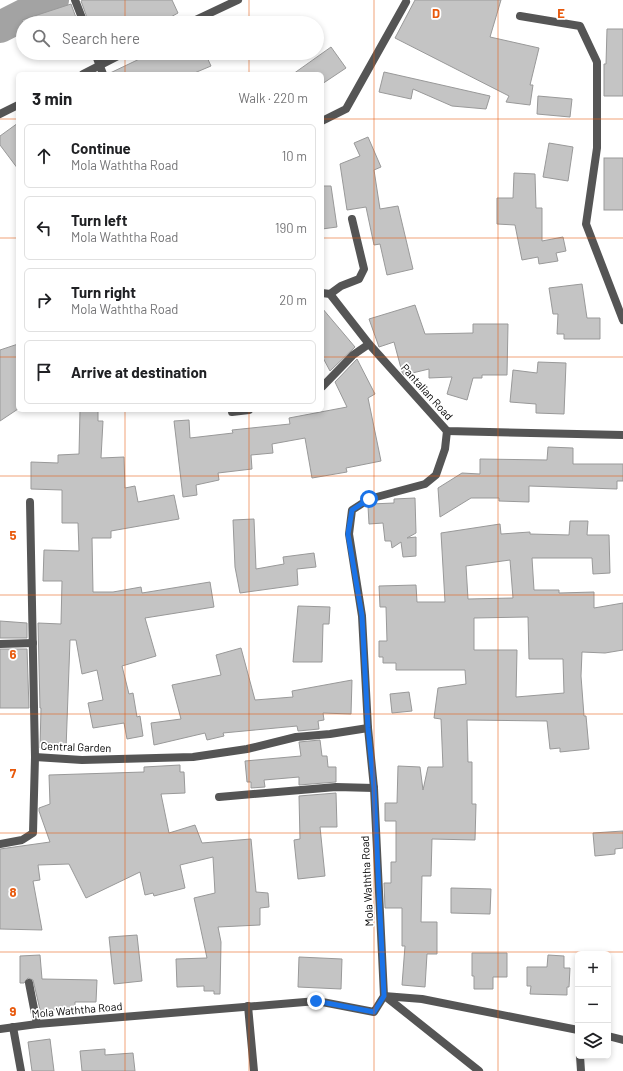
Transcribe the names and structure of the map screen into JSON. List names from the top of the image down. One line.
{"streets":{"street":["Pantalian Road","Central Garden","Mola Waththa Road"]},"crossings":[["Pantalian Road","Mola Waththa Road"],["Central Garden","Mola Waththa Road"]],"page":{"search":"Search here","heading":["3 min","Walk · 220 m"],"list":[["Continue","Mola Waththa Road","10 m"],["Turn left","Mola Waththa Road","190 m"],["Turn right","Mola Waththa Road","20 m"],"Arrive at destination"],"map_buttons":["+","−"]},"grid":{"columns":["D","E"],"rows":["5","6","7","8","9"]}}
